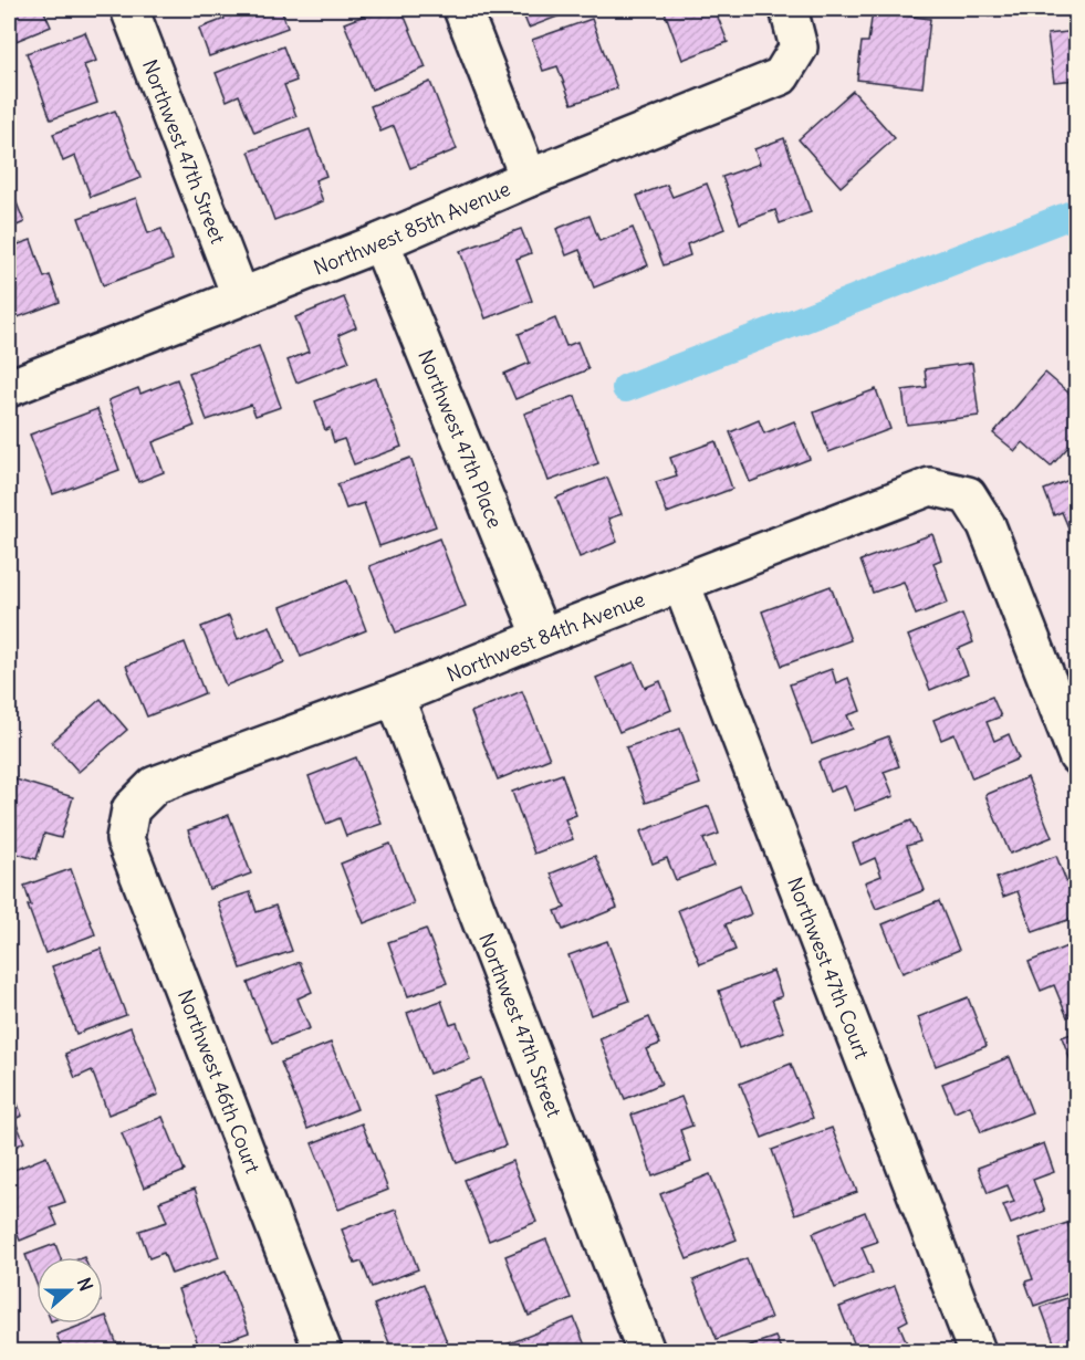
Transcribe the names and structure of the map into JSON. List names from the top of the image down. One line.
{"streets":{"street":["Northwest 47th Street","Northwest 85th Avenue","Northwest 47th Place","Northwest 84th Avenue","Northwest 47th Court","Northwest 46th Court"]},"crossings":[["Northwest 47th Street","Northwest 85th Avenue"],["Northwest 47th Street","Northwest 84th Avenue"],["Northwest 85th Avenue","Northwest 47th Place"],["Northwest 47th Place","Northwest 84th Avenue"],["Northwest 84th Avenue","Northwest 47th Court"],["Northwest 84th Avenue","Northwest 46th Court"]],"north":"right"}
